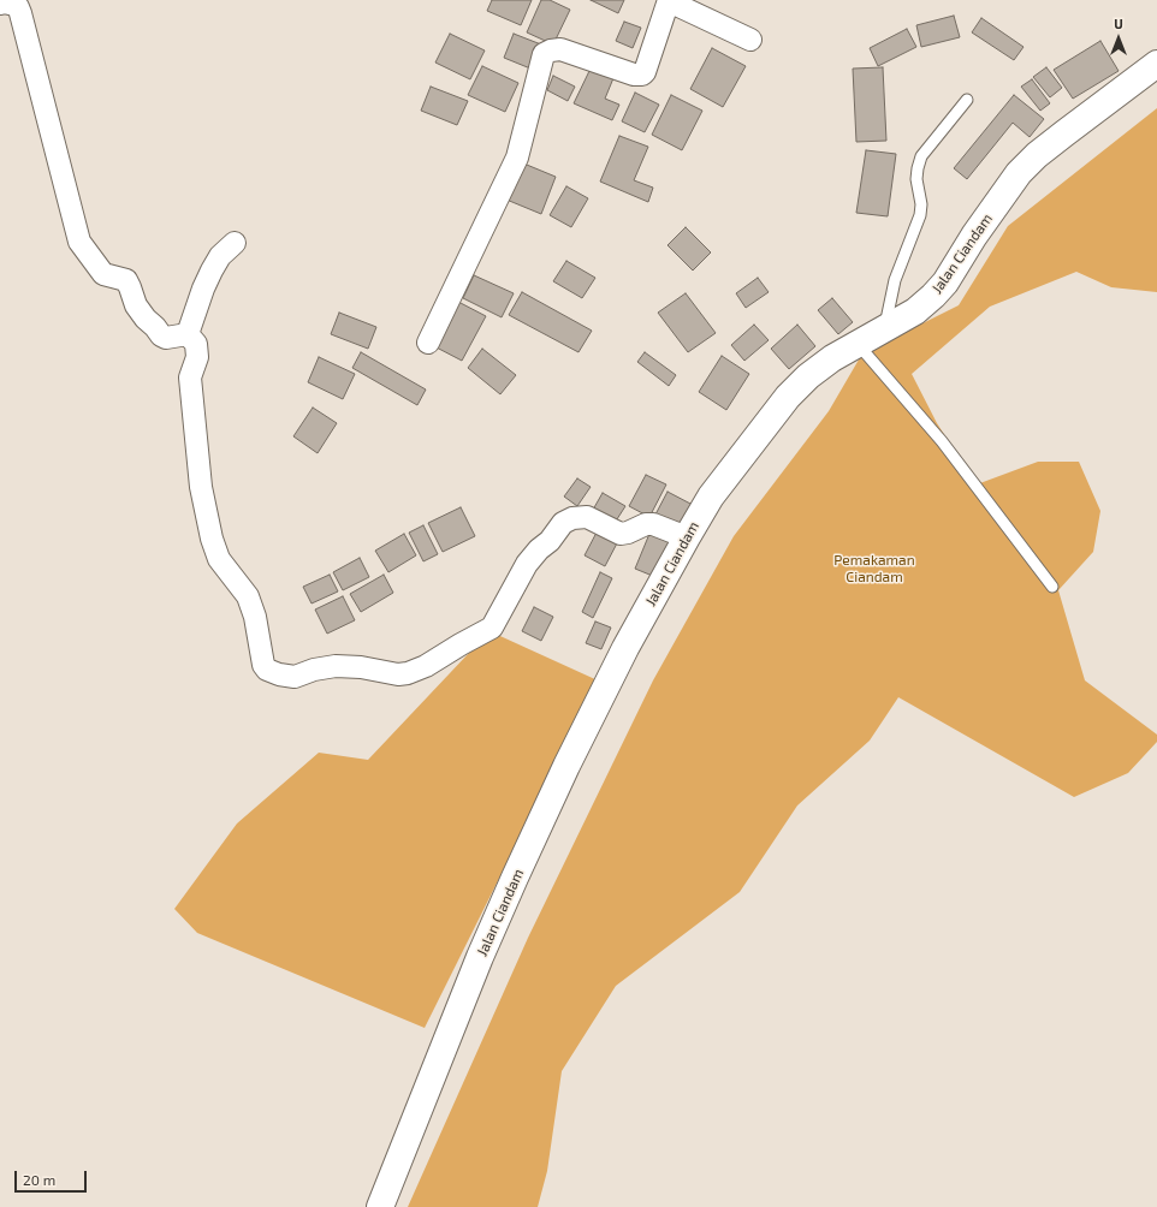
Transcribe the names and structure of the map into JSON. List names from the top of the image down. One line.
{"streets":{"street":["Jalan Ciandam"]},"parks":["Pemakaman Ciandam"],"scale_bar":"20 m","north":"top"}
